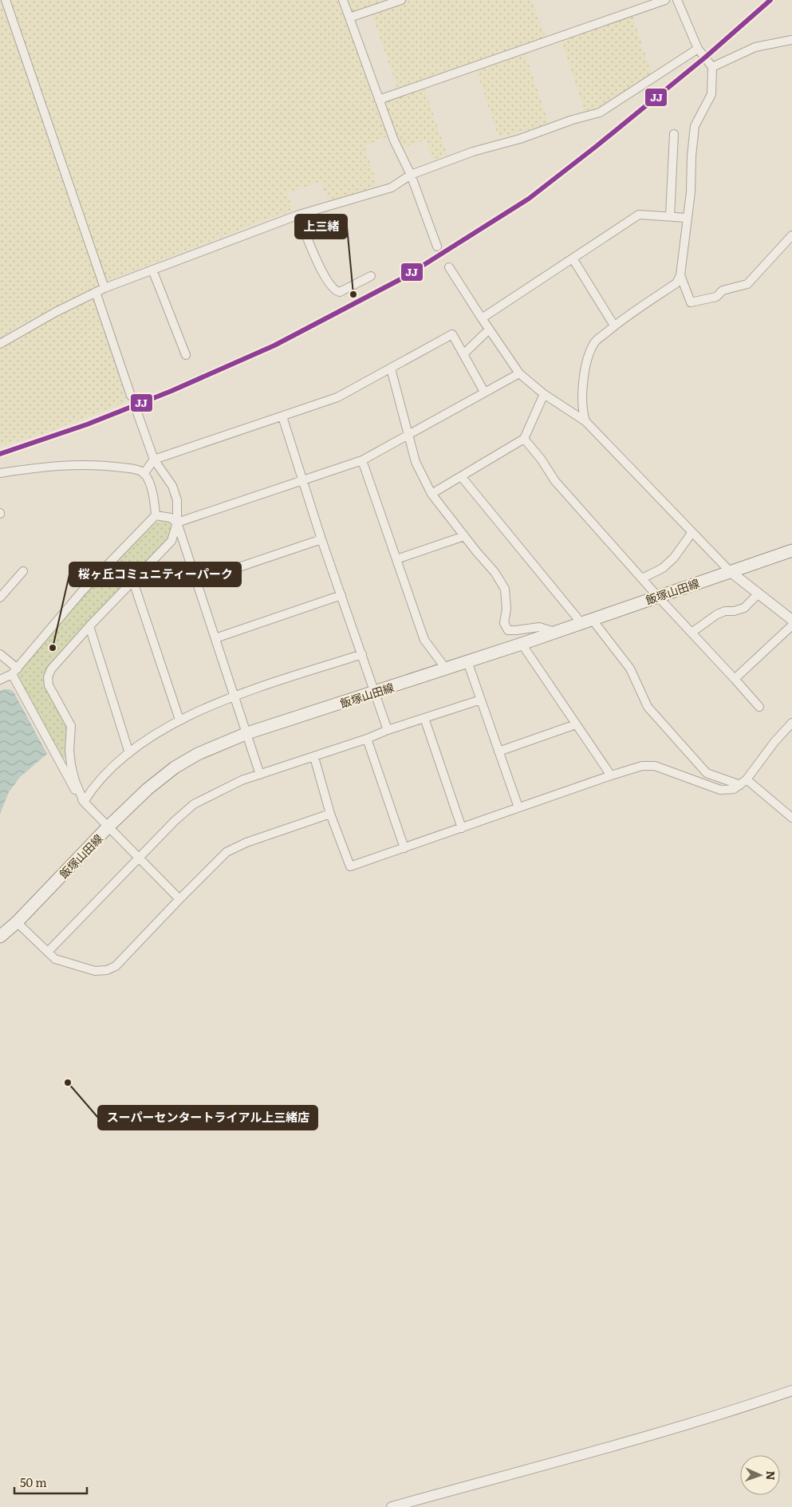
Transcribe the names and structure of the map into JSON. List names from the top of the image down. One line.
{"streets":{"main road":["飯塚山田線"]},"places":["上三緒","桜ヶ丘コミュニティーパーク","スーパーセンタートライアル上三緒店"],"lines":["transit line JJ"],"scale_bar":"50 m","north":"right"}
